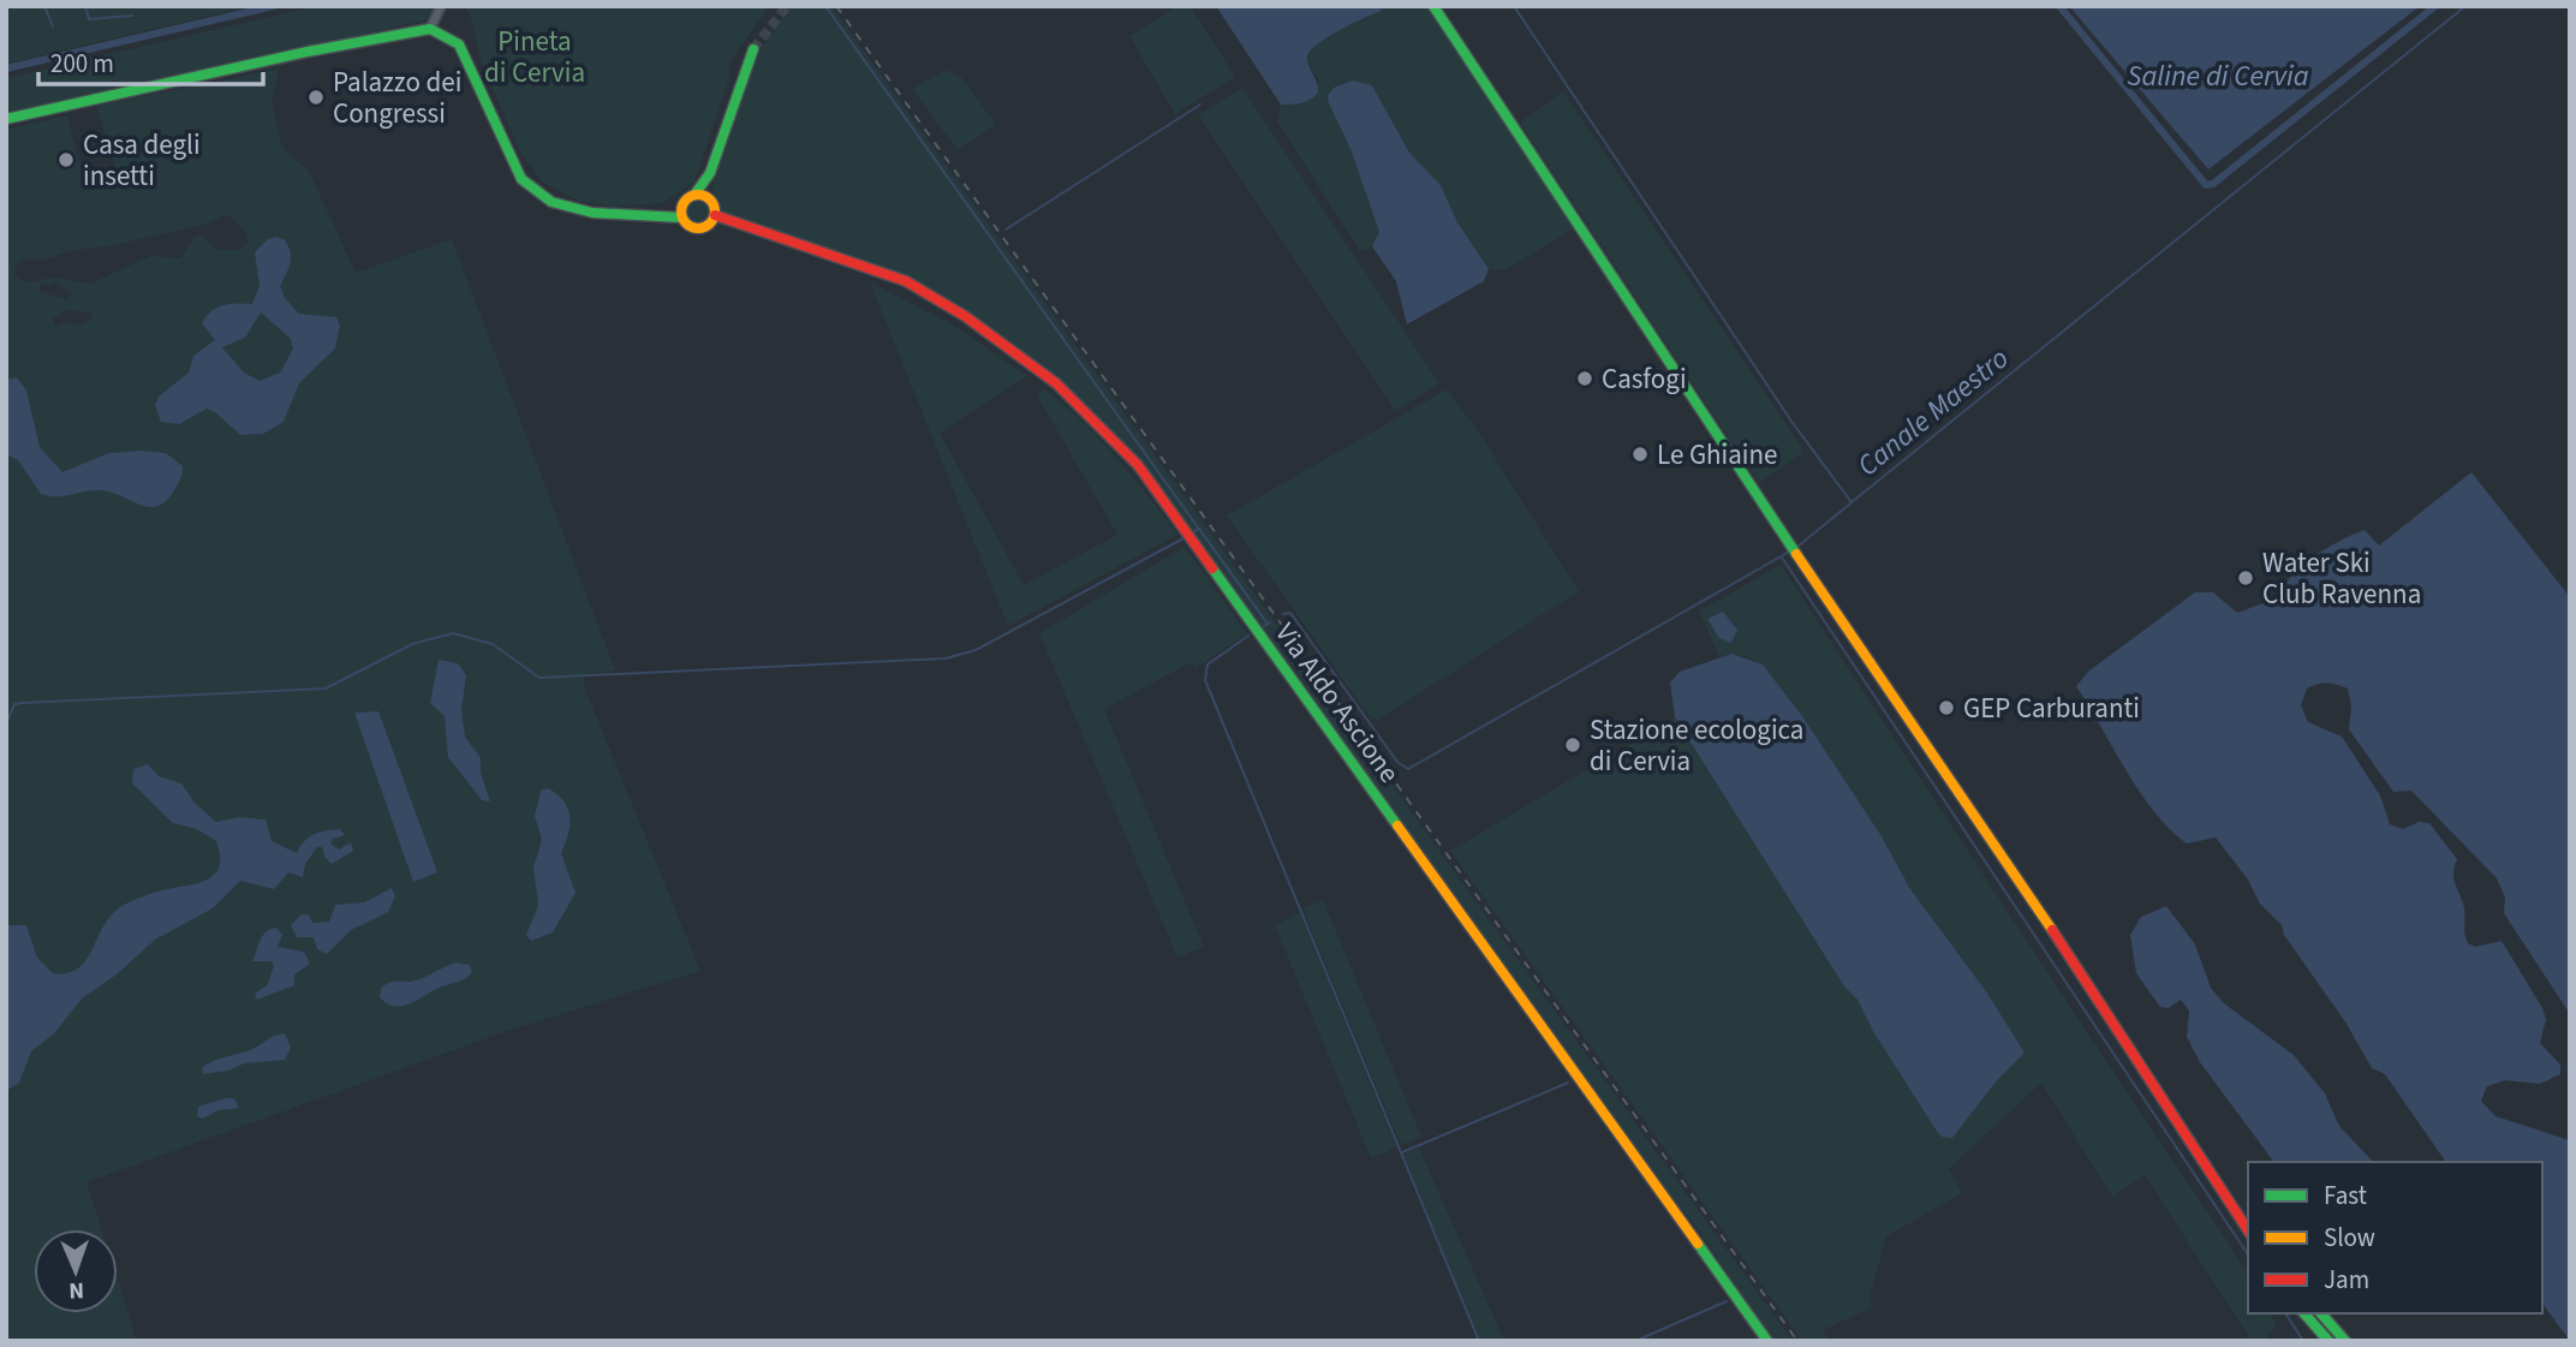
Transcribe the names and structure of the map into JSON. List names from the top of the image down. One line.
{"streets":{"street":["Via Aldo Ascione"]},"water":["Saline di Cervia","Canale Maestro"],"parks":["Pineta di Cervia"],"places":["Palazzo dei Congressi","Casa degli insetti","Casfogi","Le Ghiaine","Water Ski Club Ravenna","GEP Carburanti","Stazione ecologica di Cervia"],"legend":["Fast","Slow","Jam"],"scale_bar":"200 m","north":"bottom"}
